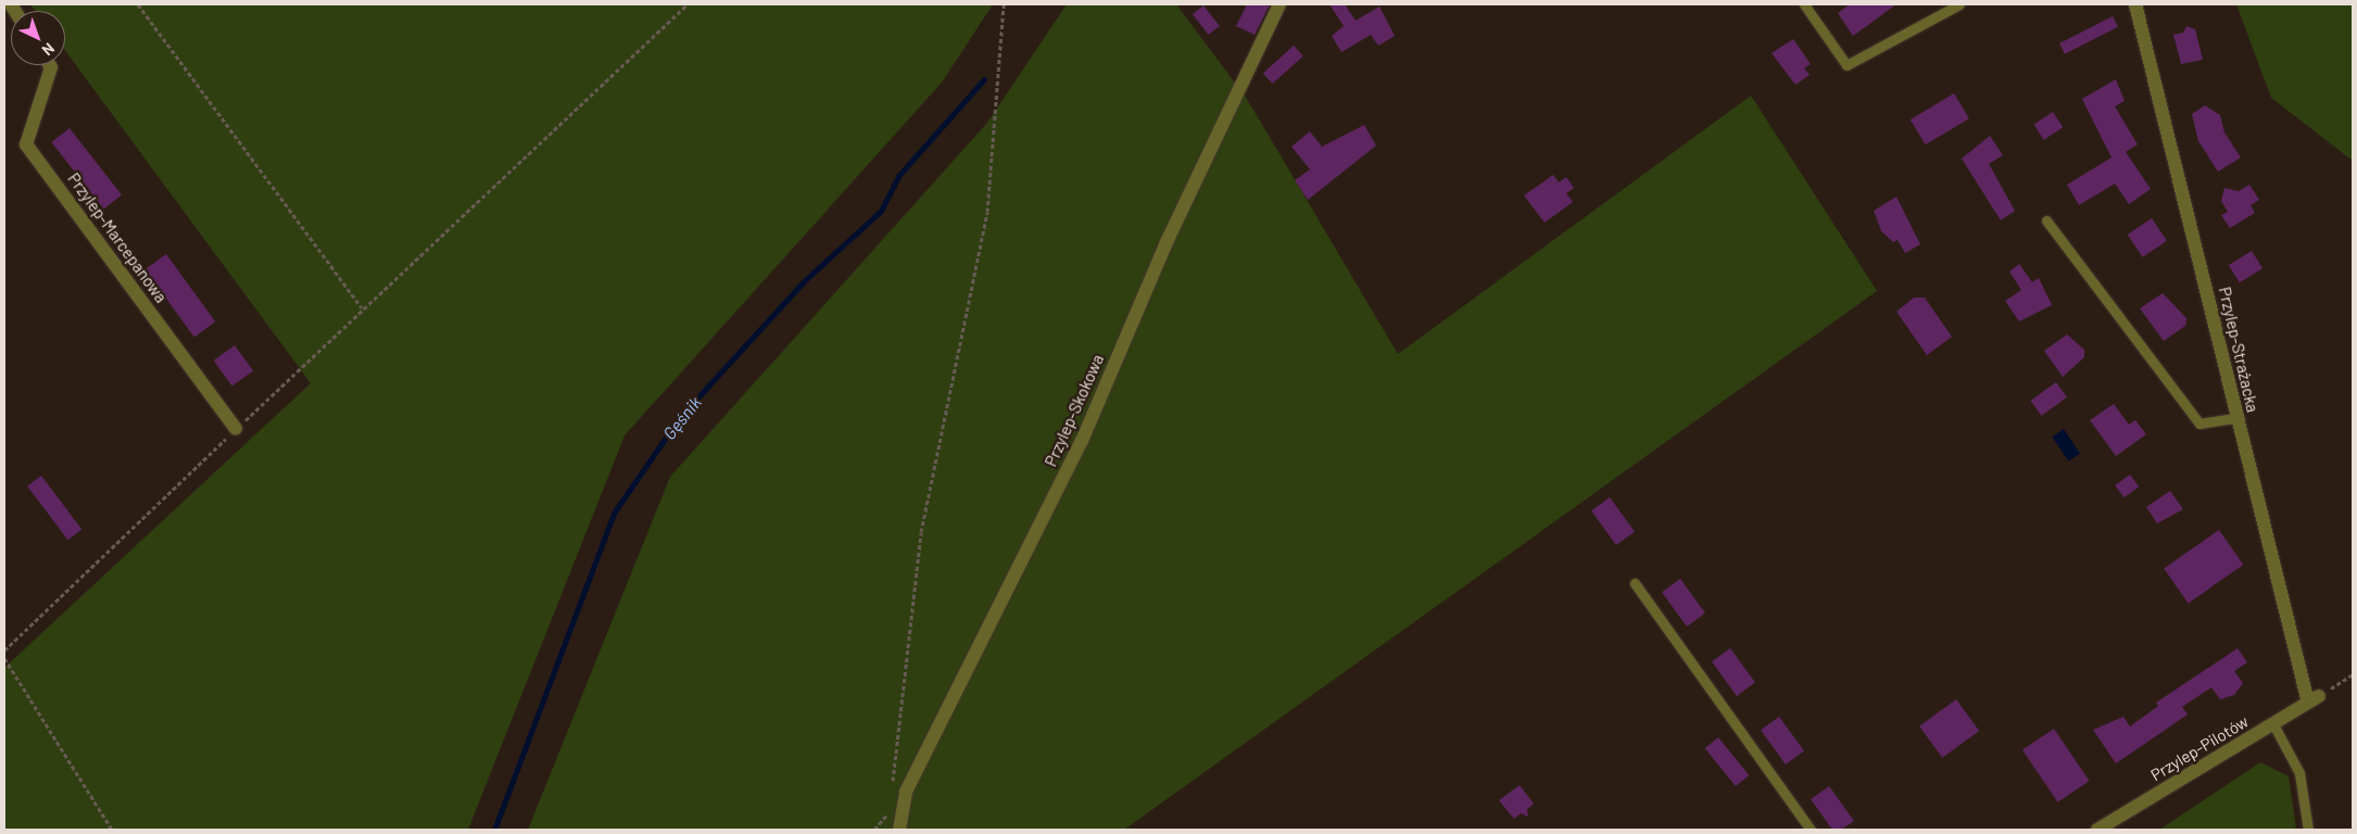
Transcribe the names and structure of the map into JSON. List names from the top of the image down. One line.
{"streets":{"street":["Przylep-Marcepanowa","Przylep-Strażacka","Przylep-Skokowa","Przylep-Pilotów"]},"crossings":[["Przylep-Strażacka","Przylep-Pilotów"]],"water":["Gęśnik"],"north":"bottom right"}
